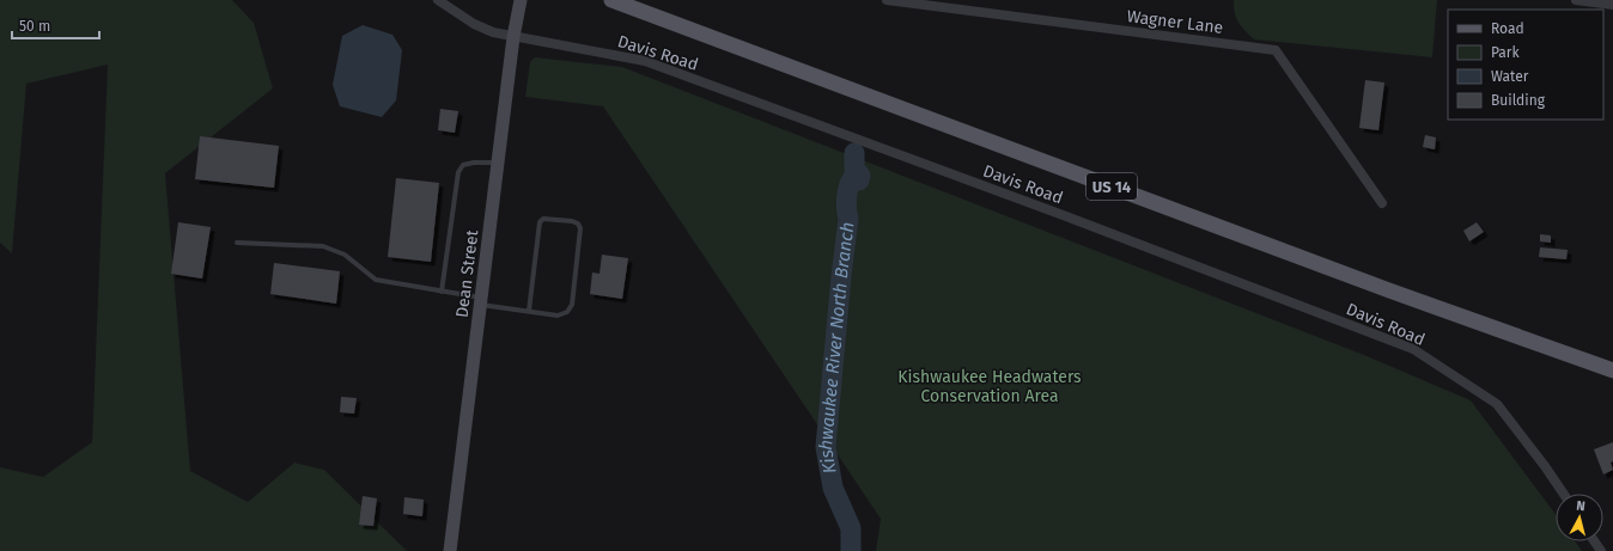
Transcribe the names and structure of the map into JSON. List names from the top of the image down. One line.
{"streets":{"main road":["US 14"],"street":["Wagner Lane","Davis Road","Dean Street"]},"crossings":[["Davis Road","Dean Street"]],"water":["Kishwaukee River North Branch"],"parks":["Kishwaukee Headwaters Conservation Area"],"legend":["Road","Park","Water","Building"],"scale_bar":"50 m","north":"top"}
